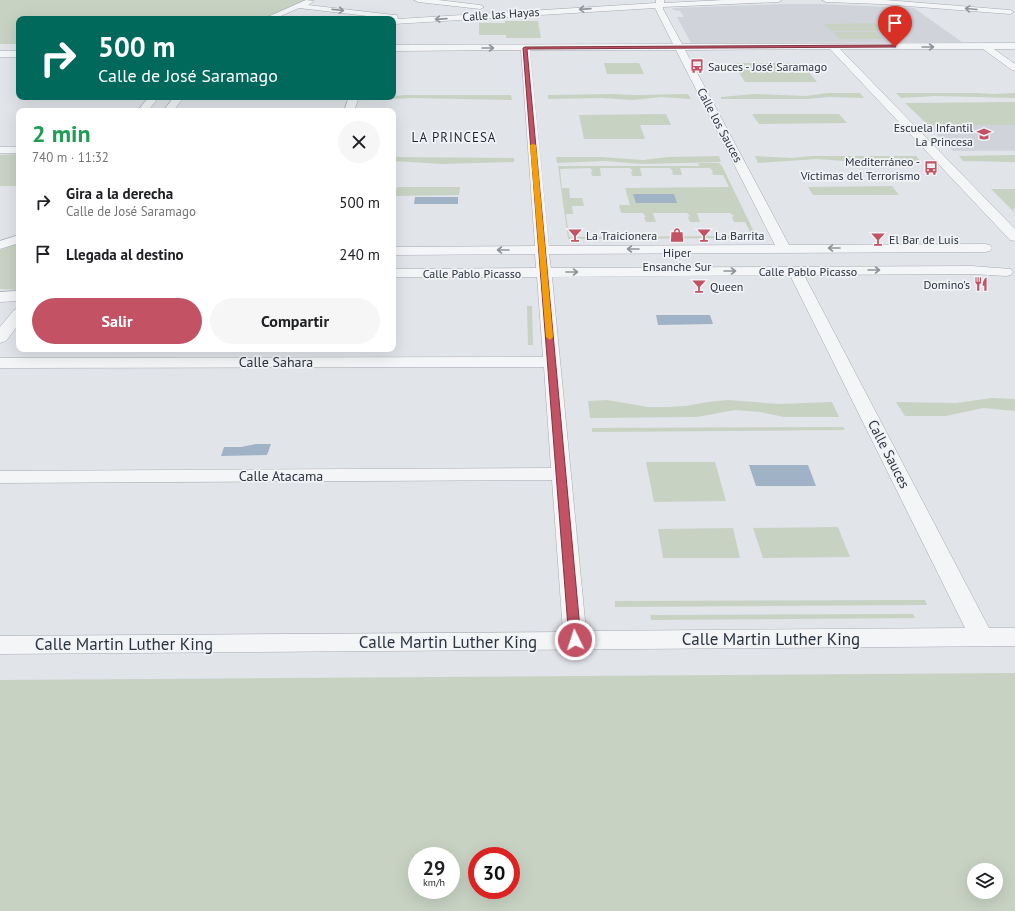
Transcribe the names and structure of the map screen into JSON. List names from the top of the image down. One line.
{"streets":{"street":["Calle las Hayas","Calle los Sauces","Calle Pablo Picasso","Calle Sahara","Calle Sauces","Calle Atacama","Calle Martin Luther King"]},"crossings":[["Calle las Hayas","Calle los Sauces"],["Calle los Sauces","Calle Pablo Picasso"],["Calle Pablo Picasso","Calle Sauces"],["Calle Sauces","Calle Martin Luther King"]],"districts":["LA PRINCESA"],"places":{"bus stop":["Sauces - José Saramago","Mediterráneo - Víctimas del Terrorismo"],"school or university":["Escuela Infantil La Princesa"],"bar":["La Traicionera","La Barrita","El Bar de Luis","Queen"],"shop":["Hiper Ensanche Sur"],"restaurant":["Domino's"]},"page":{"turn":["500 m","Calle de José Saramago"],"heading":["2 min","740 m · 11:32"],"list":[{"name":"Gira a la derecha","note":"Calle de José Saramago","value":"500 m"},{"name":"Llegada al destino","value":"240 m"}],"buttons":["Salir","Compartir"],"speed":"29 km/h","limit":"30"}}
